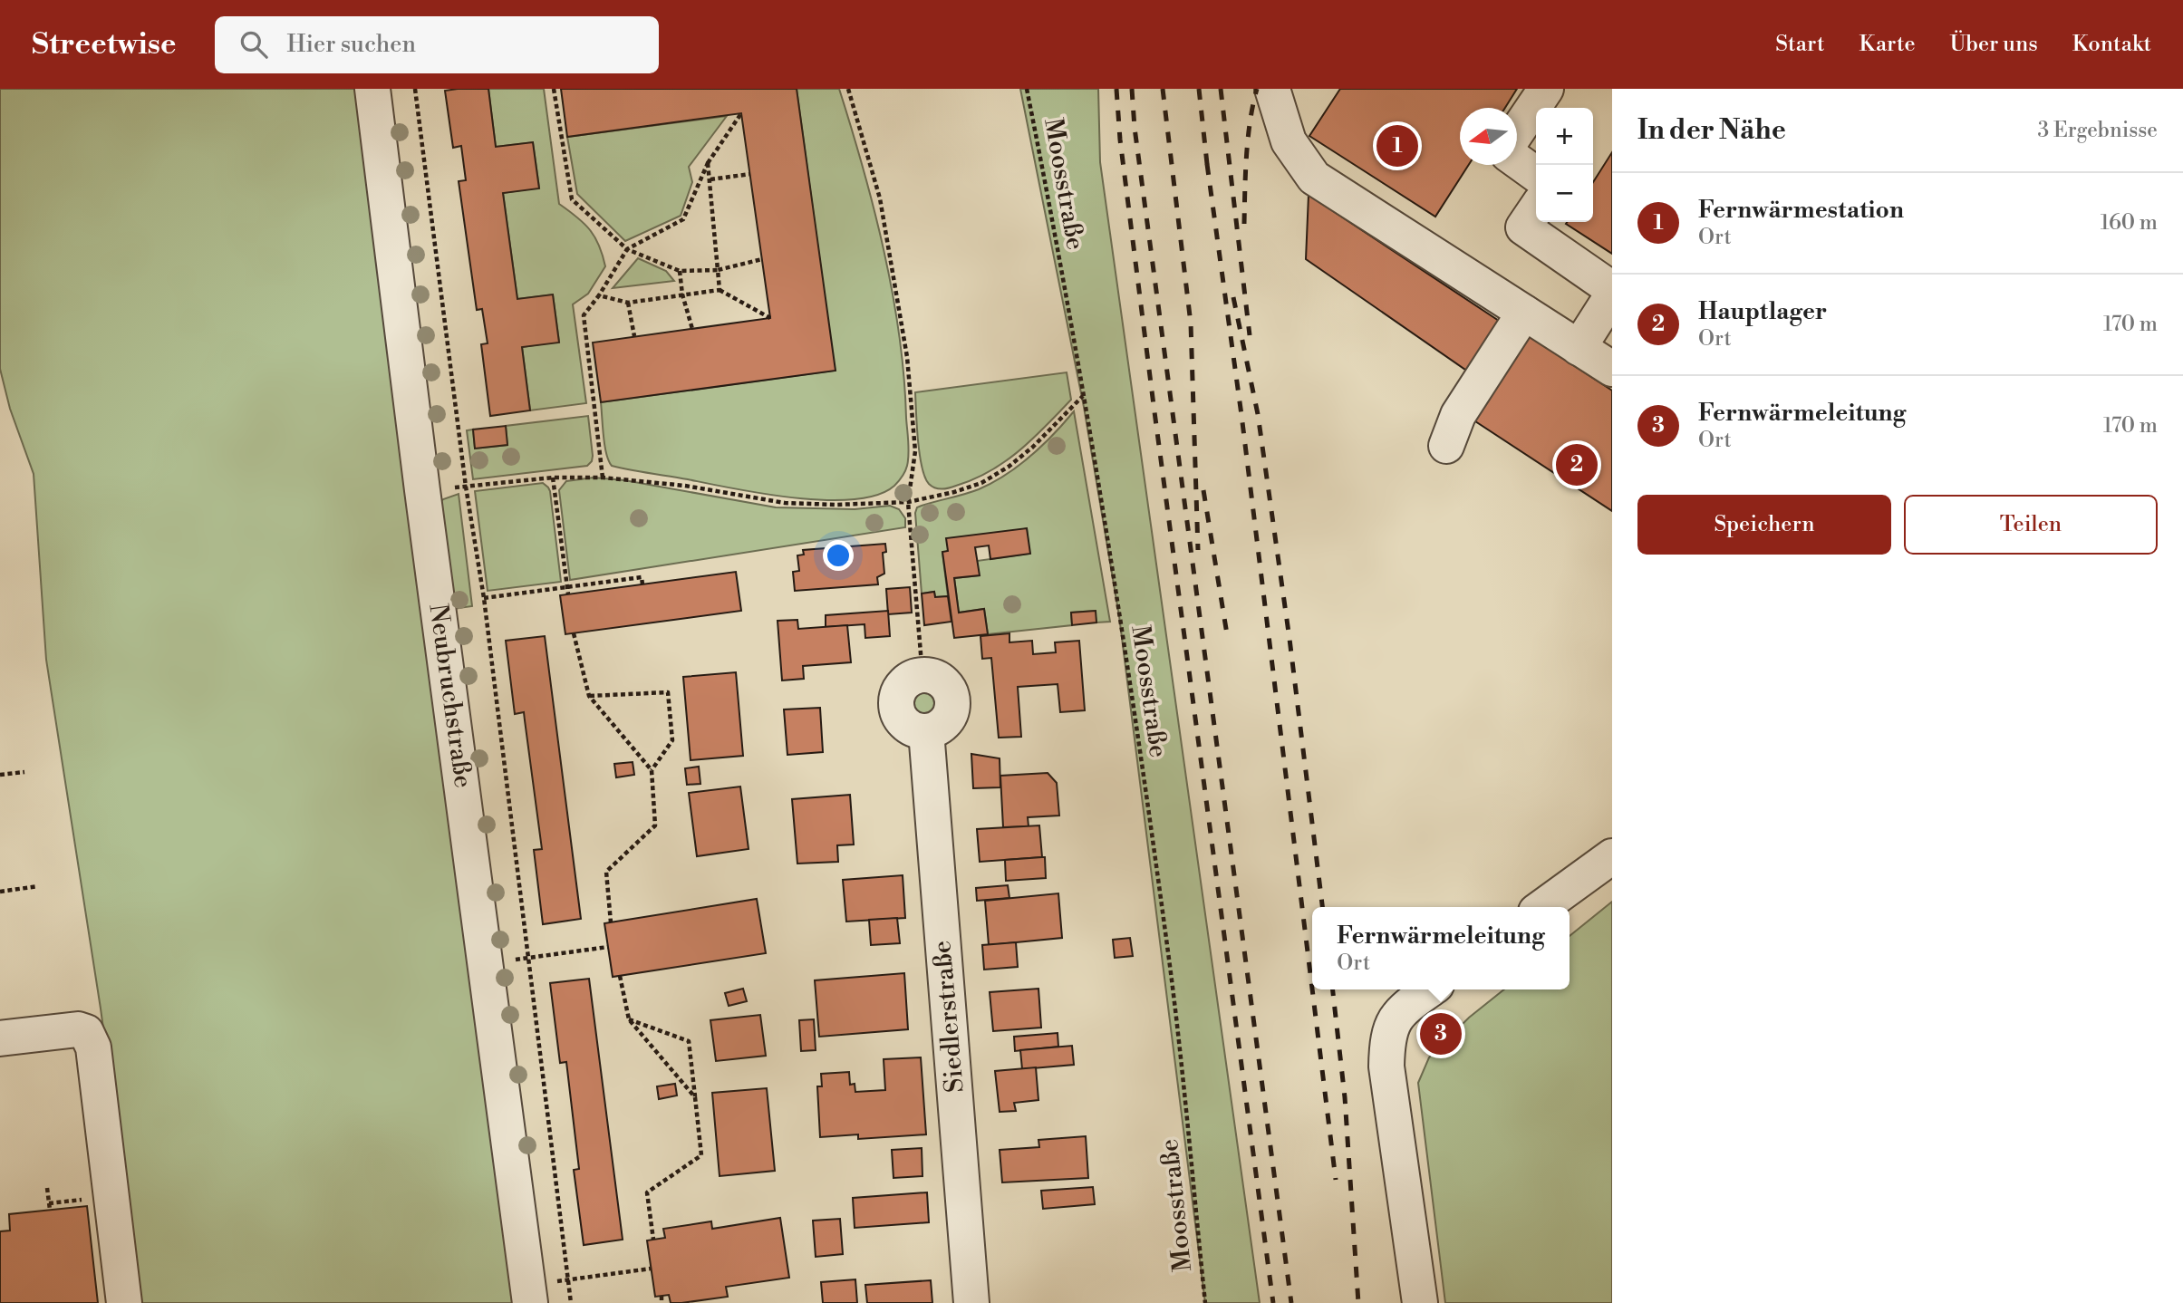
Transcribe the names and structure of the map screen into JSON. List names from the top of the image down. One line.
{"streets":{"street":["Neubruchstraße","Siedlerstraße"],"path":["Moosstraße"]},"north":"left","page":{"header":"Streetwise","search":"Hier suchen","nav":["Start","Karte","Über uns","Kontakt"],"heading":["In der Nähe","3 Ergebnisse"],"map_buttons":["+","−"],"pins":["1","2","3"],"list":[{"mark":"1","name":"Fernwärmestation","note":"Ort","value":"160 m"},{"mark":"2","name":"Hauptlager","note":"Ort","value":"170 m"},{"mark":"3","name":"Fernwärmeleitung","note":"Ort","value":"170 m"}],"buttons":["Speichern","Teilen"],"popup":["Fernwärmeleitung","Ort"]}}
